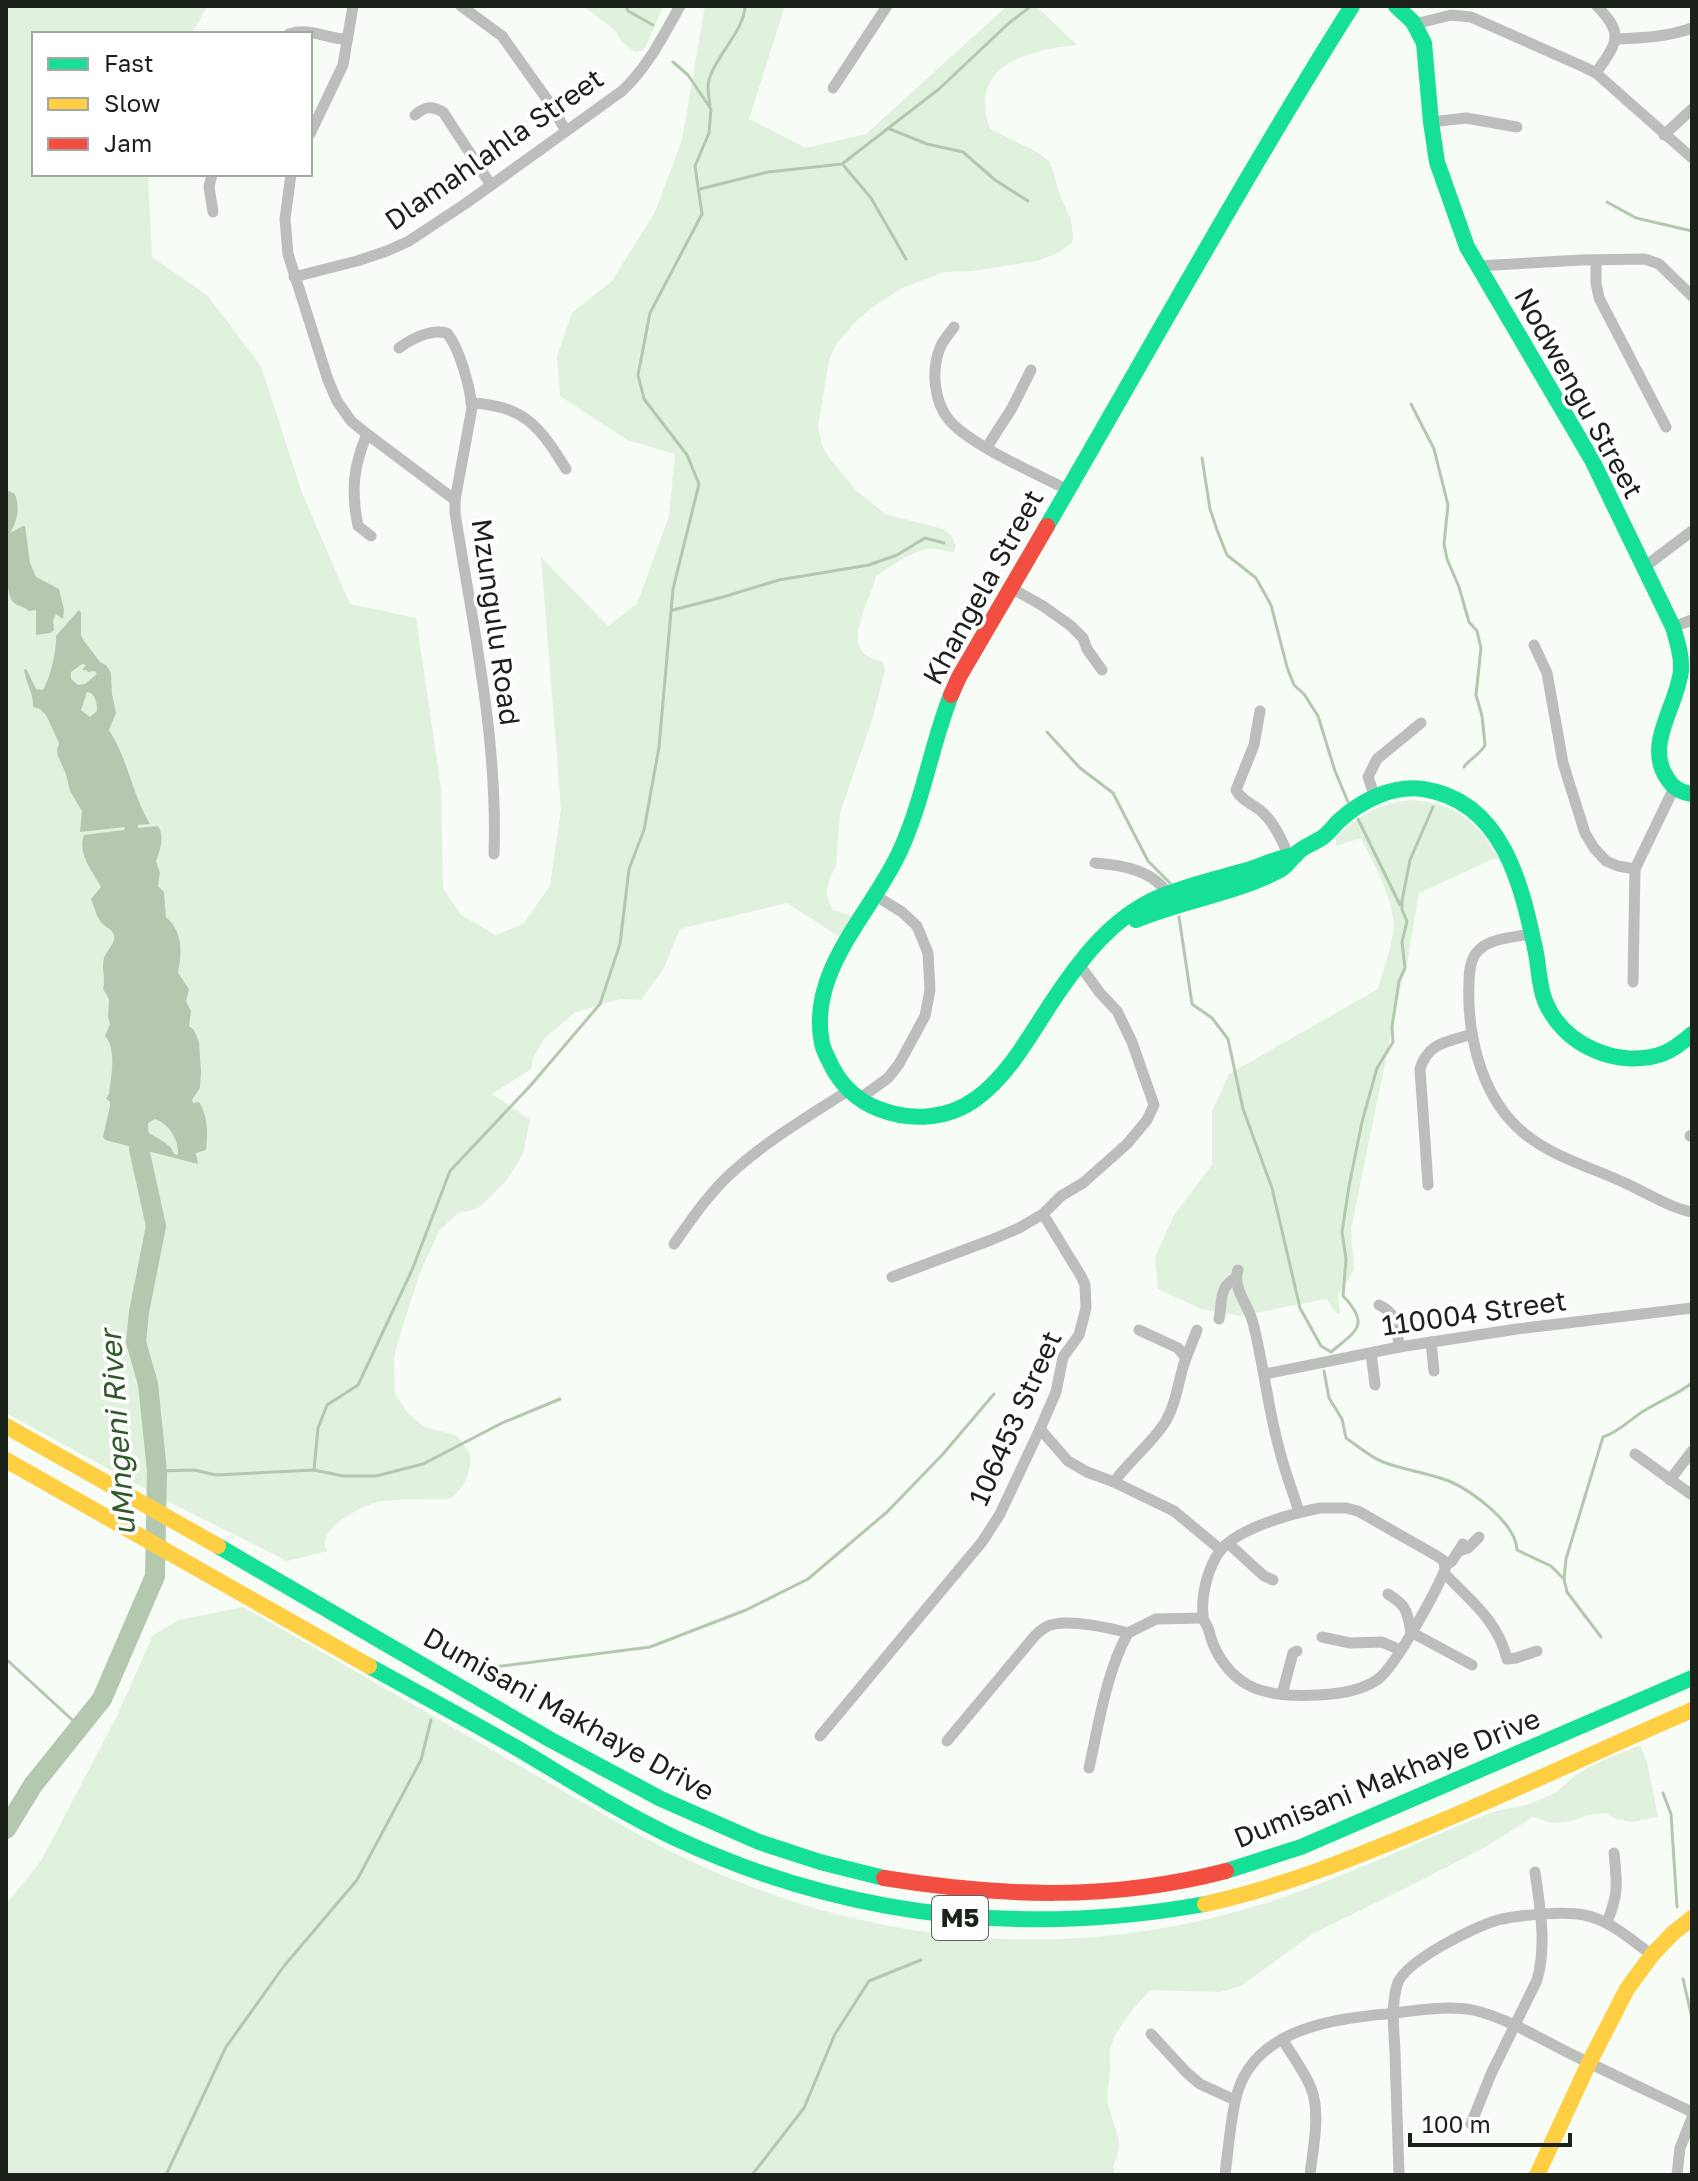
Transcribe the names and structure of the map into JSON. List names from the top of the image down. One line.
{"streets":{"main road":["Nodwengu Street","Khangela Street","Dumisani Makhaye Drive","M5"],"street":["Dlamahlahla Street","Mzungulu Road","110004 Street","106453 Street"]},"crossings":[["Dlamahlahla Street","Mzungulu Road"]],"water":["uMngeni River"],"legend":["Fast","Slow","Jam"],"scale_bar":"100 m"}
